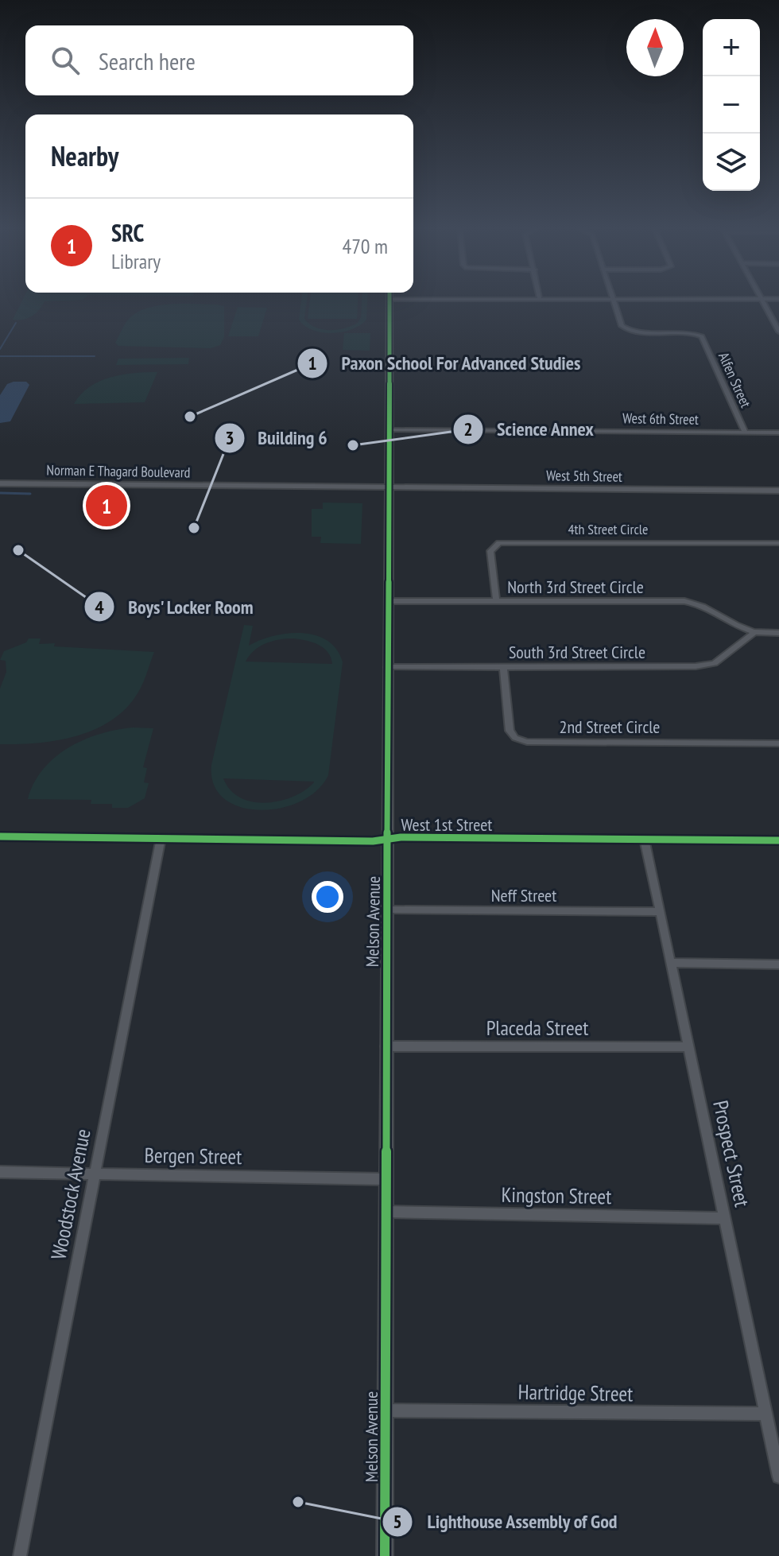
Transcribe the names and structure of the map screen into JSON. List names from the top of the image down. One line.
{"streets":{"street":["Alfen Street","West 6th Street","Norman E Thagard Boulevard","West 5th Street","4th Street Circle","North 3rd Street Circle","South 3rd Street Circle","2nd Street Circle","West 1st Street","Neff Street","Melson Avenue","Placeda Street","Prospect Street","Bergen Street","Woodstock Avenue","Kingston Street","Hartridge Street"]},"crossings":[["Alfen Street","West 6th Street"],["West 6th Street","Melson Avenue"],["Norman E Thagard Boulevard","West 5th Street"],["Norman E Thagard Boulevard","Melson Avenue"],["West 5th Street","Melson Avenue"],["4th Street Circle","North 3rd Street Circle"],["North 3rd Street Circle","South 3rd Street Circle"],["North 3rd Street Circle","Melson Avenue"],["South 3rd Street Circle","2nd Street Circle"],["South 3rd Street Circle","Melson Avenue"],["West 1st Street","Melson Avenue"],["West 1st Street","Prospect Street"],["West 1st Street","Woodstock Avenue"],["Neff Street","Melson Avenue"],["Neff Street","Prospect Street"],["Melson Avenue","Placeda Street"],["Melson Avenue","Bergen Street"],["Melson Avenue","Kingston Street"],["Melson Avenue","Hartridge Street"],["Placeda Street","Prospect Street"],["Prospect Street","Kingston Street"],["Prospect Street","Hartridge Street"],["Bergen Street","Woodstock Avenue"]],"places":["Paxon School For Advanced Studies","Science Annex","Building 6","Boys' Locker Room","Lighthouse Assembly of God"],"north":"top","page":{"map_buttons":["+","−"],"search":"Search here","heading":"Nearby","list":[{"mark":"1","name":"SRC","note":"Library","value":"470 m"}],"pins":"1"}}
